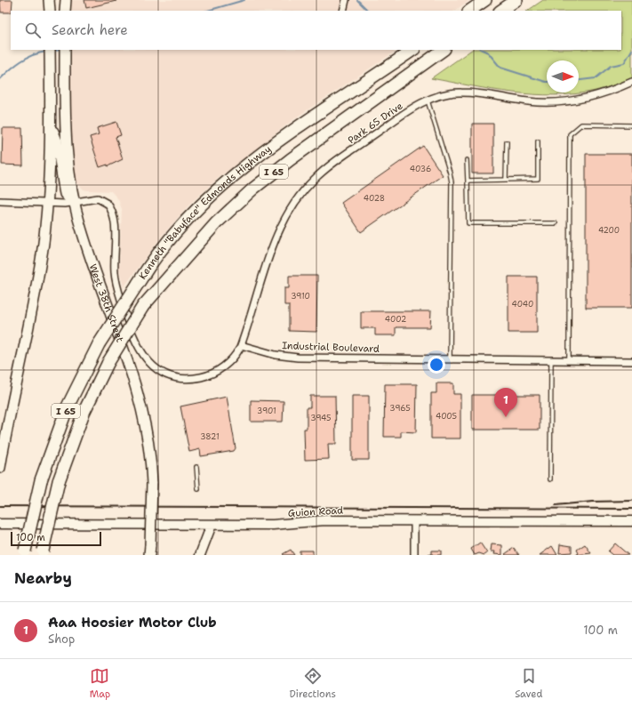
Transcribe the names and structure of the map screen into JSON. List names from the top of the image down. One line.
{"streets":{"highway":["I 65","Kenneth \"Babyface\" Edmonds Highway"],"main road":["West 38th Street"],"street":["Park 65 Drive","Industrial Boulevard","Guion Road"]},"crossings":[["Park 65 Drive","Industrial Boulevard"]],"house_numbers":["4036","4028","4200","3910","4040","4002","3965","3901","4005","3945","3821"],"scale_bar":"100 m","north":"right","page":{"search":"Search here","pins":"1","scale":"100 m","heading":"Nearby","list":[{"mark":"1","name":"Aaa Hoosier Motor Club","note":"Shop","value":"100 m"}],"nav":["Map","Directions","Saved"]}}
